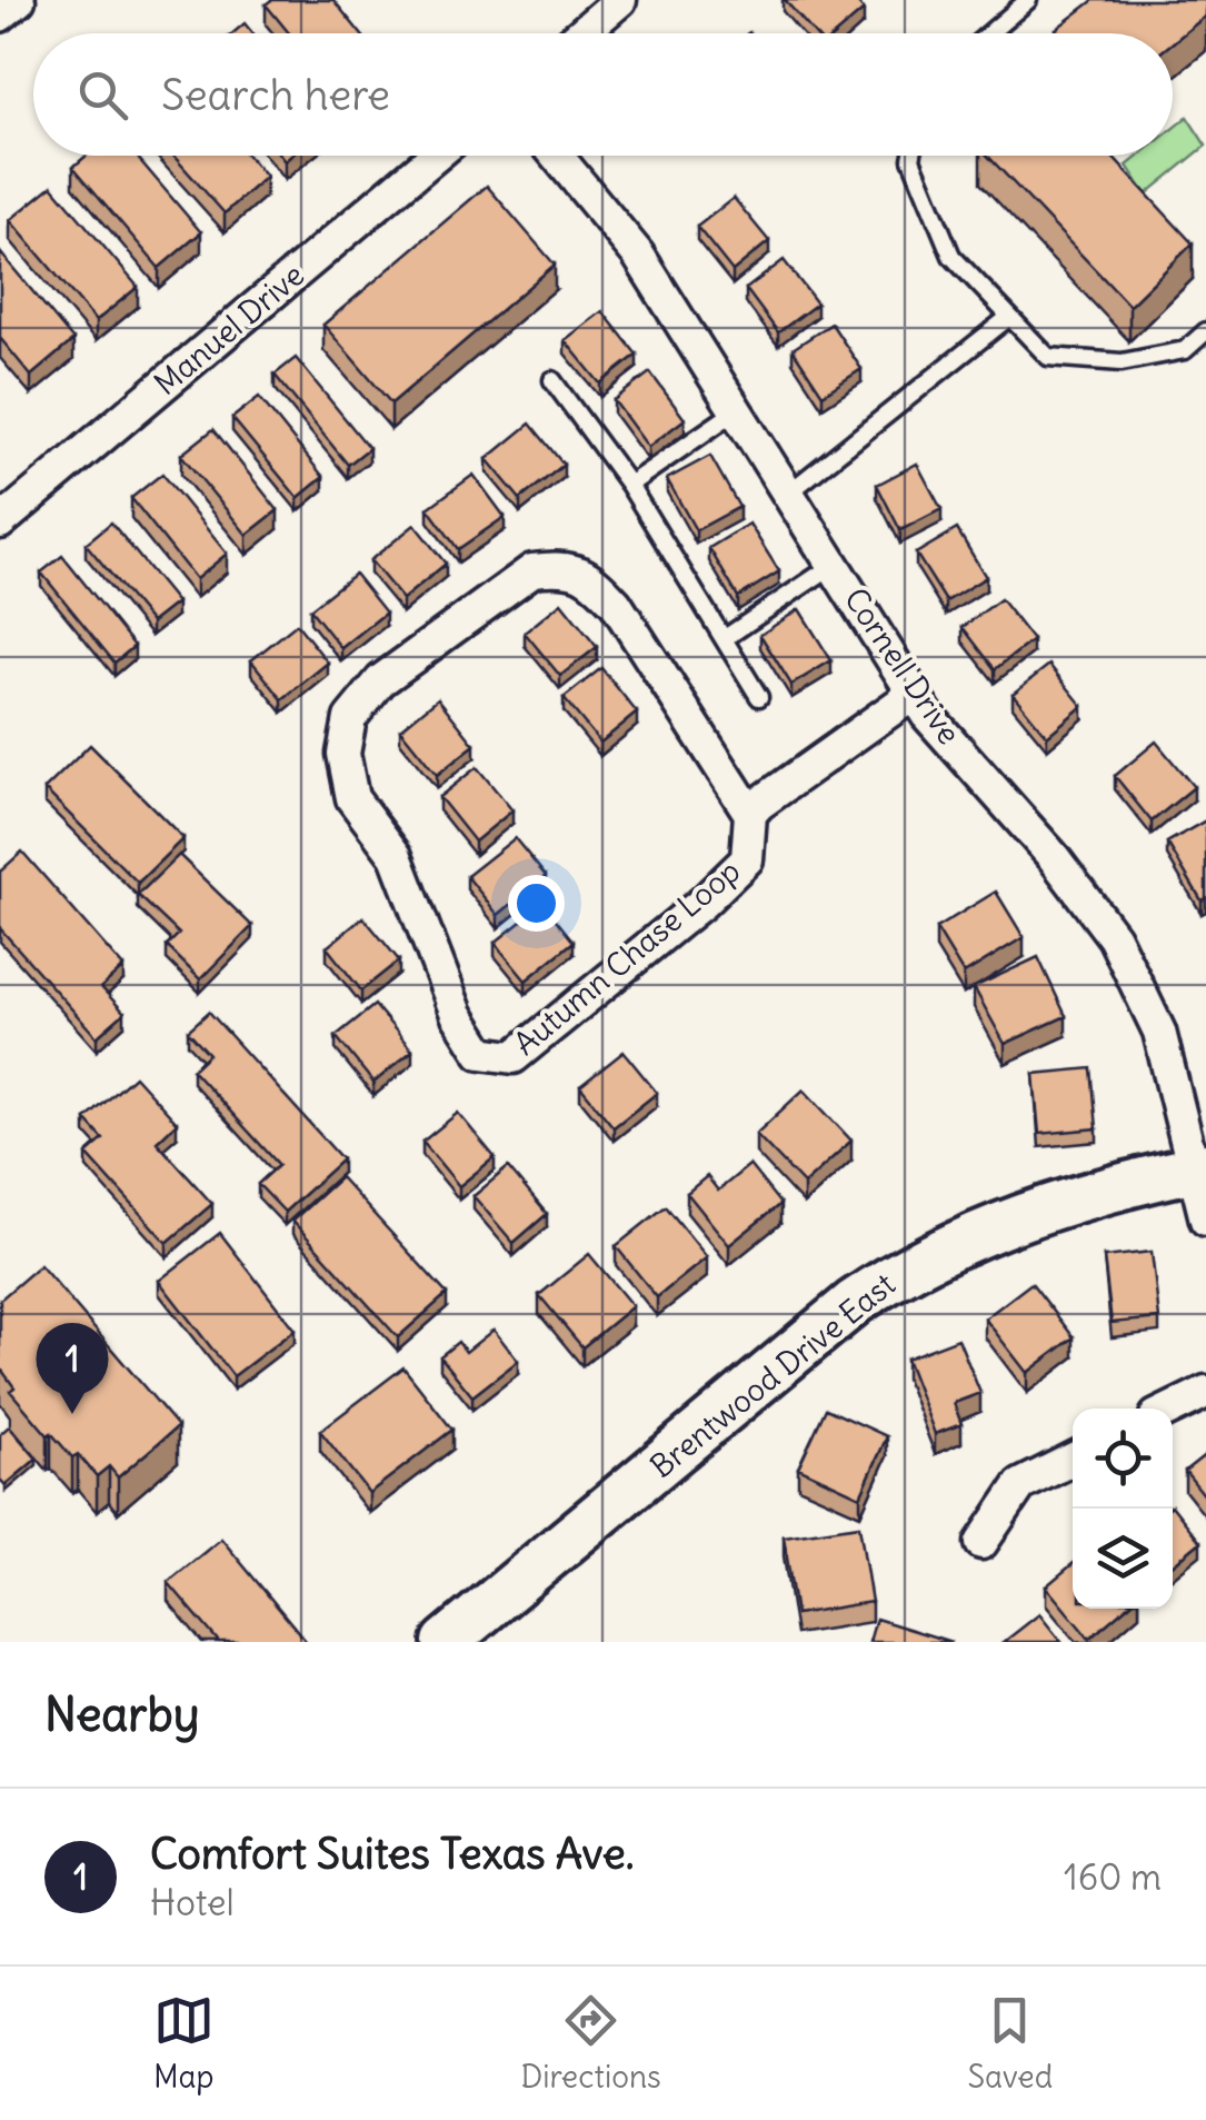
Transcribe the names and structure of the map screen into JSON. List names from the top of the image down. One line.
{"streets":{"street":["Manuel Drive","Cornell Drive","Autumn Chase Loop","Brentwood Drive East"]},"crossings":[["Cornell Drive","Brentwood Drive East"]],"page":{"search":"Search here","pins":"1","heading":"Nearby","list":[{"mark":"1","name":"Comfort Suites Texas Ave.","note":"Hotel","value":"160 m"}],"nav":["Map","Directions","Saved"]}}
